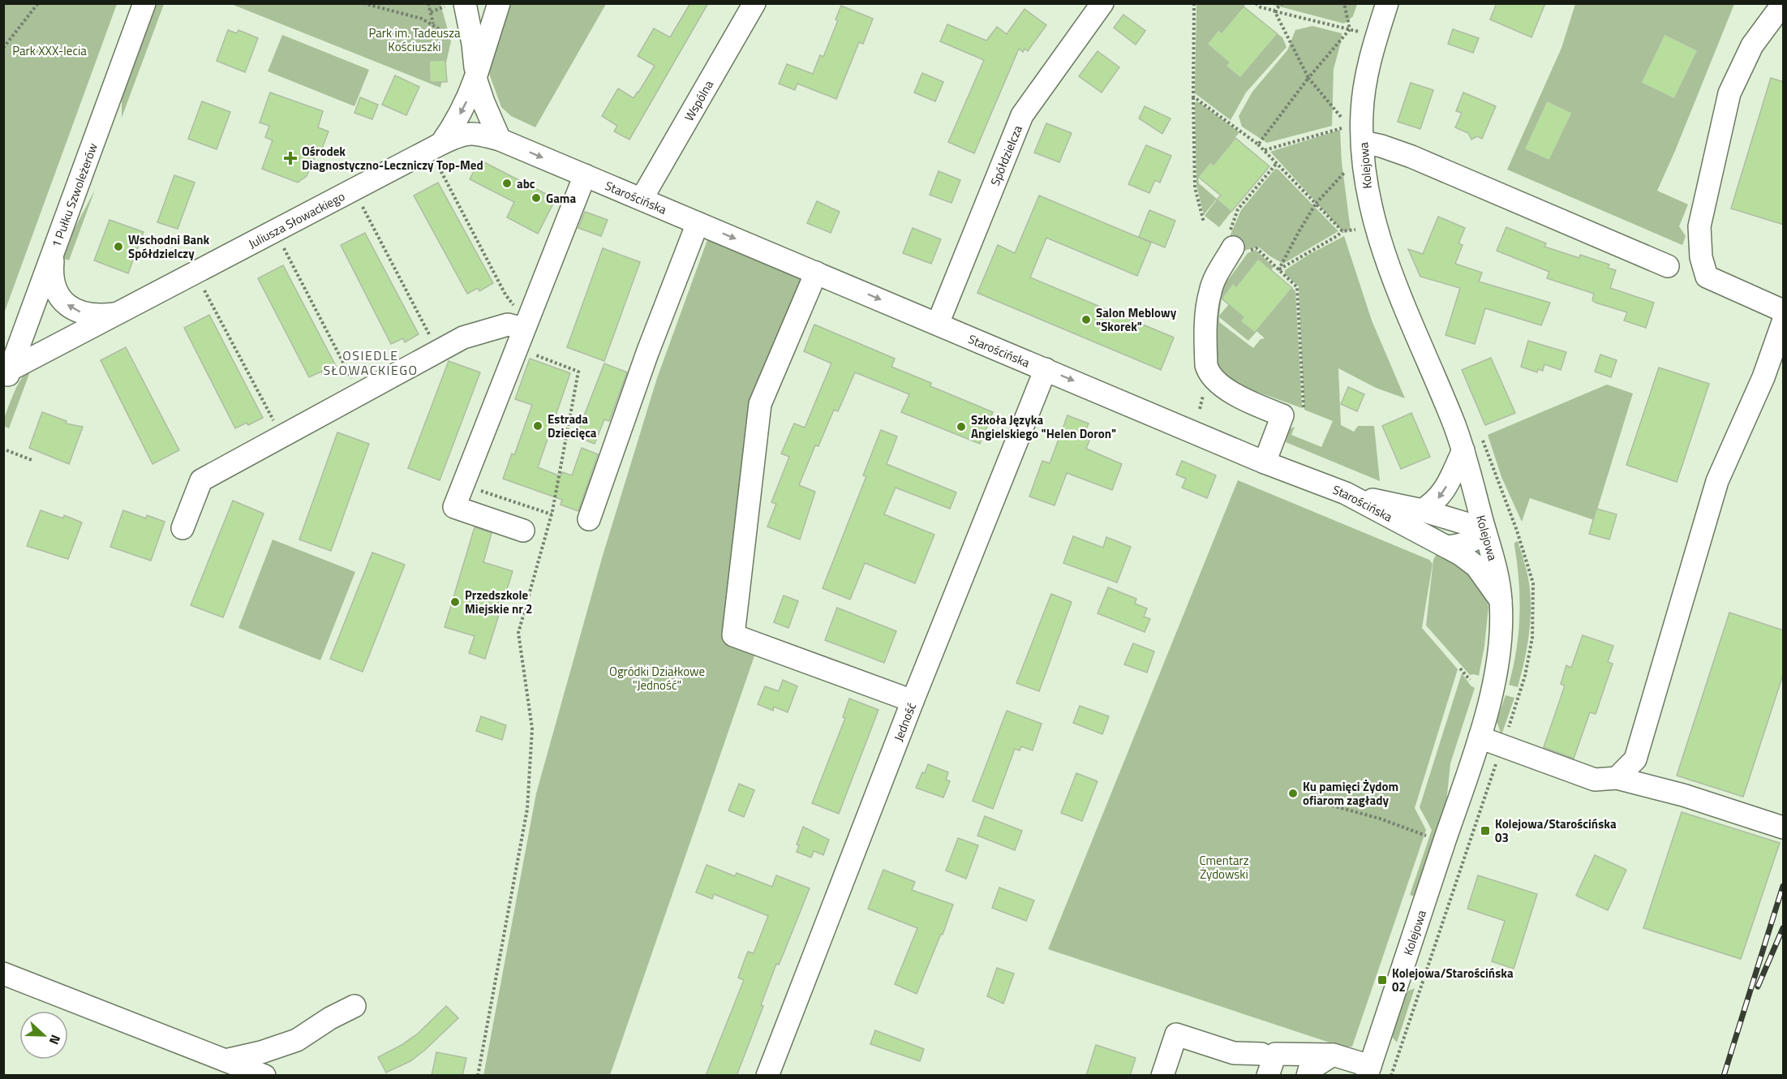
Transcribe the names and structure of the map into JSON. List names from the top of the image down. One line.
{"streets":{"street":["Wspólna","Spółdzielcza","Kolejowa","1 Pułku Szwoleżerów","Starościńska","Juliusza Słowackiego","Jedność"]},"crossings":[["Wspólna","Starościńska"],["Spółdzielcza","Starościńska"],["Kolejowa","Starościńska"],["1 Pułku Szwoleżerów","Juliusza Słowackiego"],["Starościńska","Juliusza Słowackiego"],["Starościńska","Jedność"]],"one_way":["Starościńska"],"districts":["OSIEDLE SŁOWACKIEGO"],"parks":["Park im. Tadeusza Kościuszki","Park XXX-lecia","Ogródki Działkowe \"Jedność\"","Cmentarz Żydowski"],"places":{"health":["Ośrodek Diagnostyczno-Leczniczy Top-Med"],"other":["abc","Gama","Wschodni Bank Spółdzielczy","Salon Meblowy \"Skorek\"","Estrada Dziecięca","Szkoła Języka Angielskiego \"Helen Doron\"","Przedszkole Miejskie nr 2","Ku pamięci Żydom ofiarom zagłady"],"transit":["Kolejowa/Starościńska 03","Kolejowa/Starościńska 02"]},"north":"right"}
